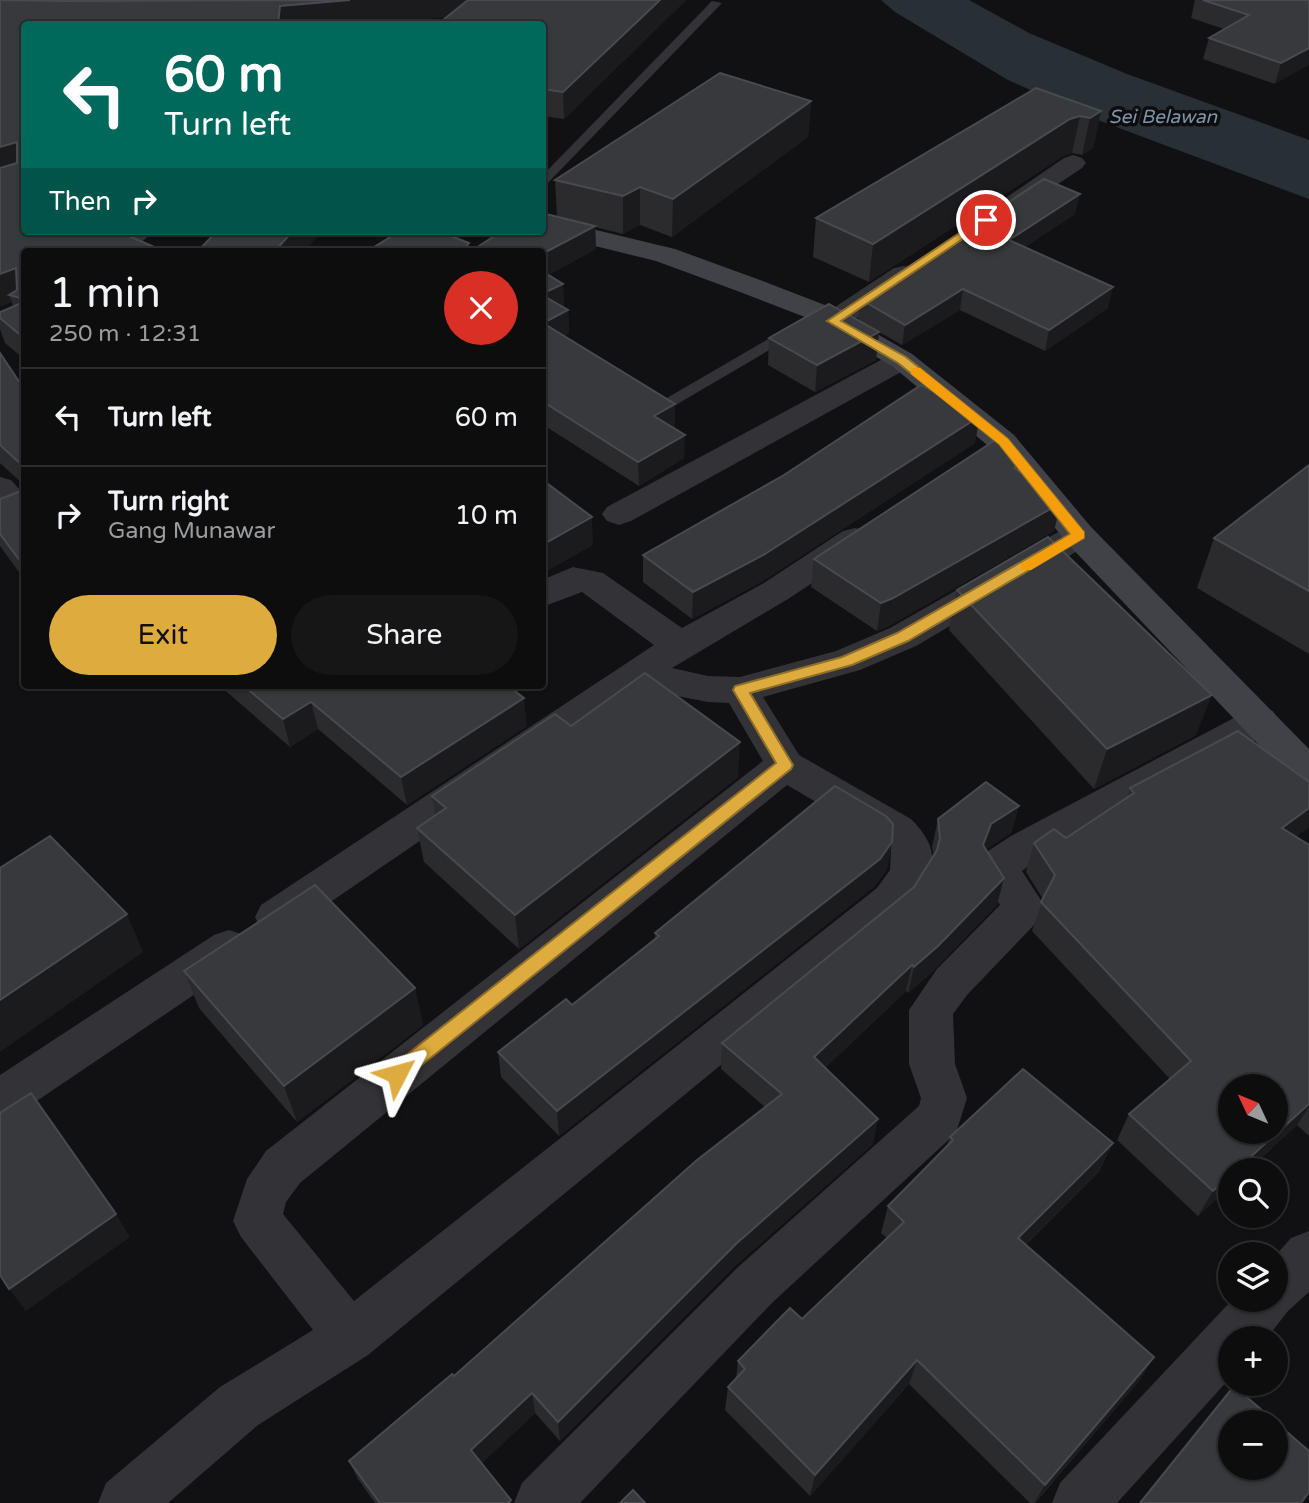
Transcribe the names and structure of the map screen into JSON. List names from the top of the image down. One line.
{"water":["Sei Belawan"],"north":"top left","page":{"turn":["60 m","Turn left"],"then":"Then","heading":["1 min","250 m · 12:31"],"list":[{"name":"Turn left","value":"60 m"},{"name":"Turn right","note":"Gang Munawar","value":"10 m"}],"buttons":["Exit","Share"],"map_buttons":["+","−"]}}
